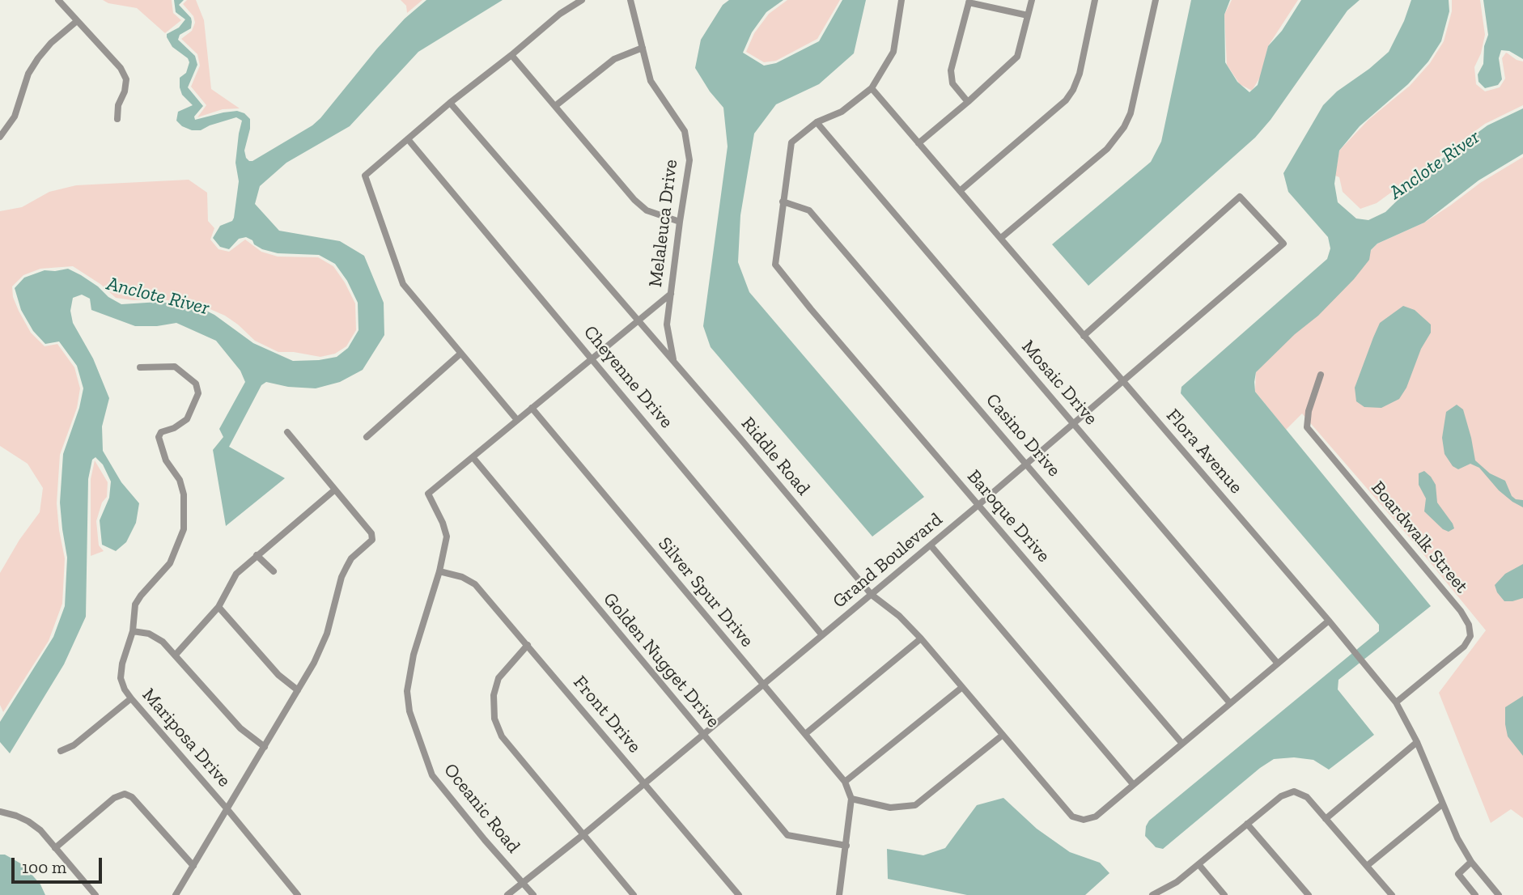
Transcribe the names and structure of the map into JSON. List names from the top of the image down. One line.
{"streets":{"street":["Melaleuca Drive","Cheyenne Drive","Mosaic Drive","Casino Drive","Flora Avenue","Riddle Road","Baroque Drive","Boardwalk Street","Grand Boulevard","Silver Spur Drive","Golden Nugget Drive","Front Drive","Mariposa Drive","Oceanic Road"]},"crossings":[["Melaleuca Drive","Riddle Road"],["Cheyenne Drive","Grand Boulevard"],["Mosaic Drive","Baroque Drive"],["Mosaic Drive","Grand Boulevard"],["Casino Drive","Baroque Drive"],["Casino Drive","Grand Boulevard"],["Flora Avenue","Baroque Drive"],["Flora Avenue","Boardwalk Street"],["Flora Avenue","Grand Boulevard"],["Riddle Road","Grand Boulevard"],["Baroque Drive","Grand Boulevard"],["Grand Boulevard","Silver Spur Drive"],["Grand Boulevard","Golden Nugget Drive"],["Grand Boulevard","Front Drive"],["Grand Boulevard","Oceanic Road"],["Golden Nugget Drive","Oceanic Road"],["Front Drive","Oceanic Road"]],"water":["Anclote River"],"scale_bar":"100 m"}
